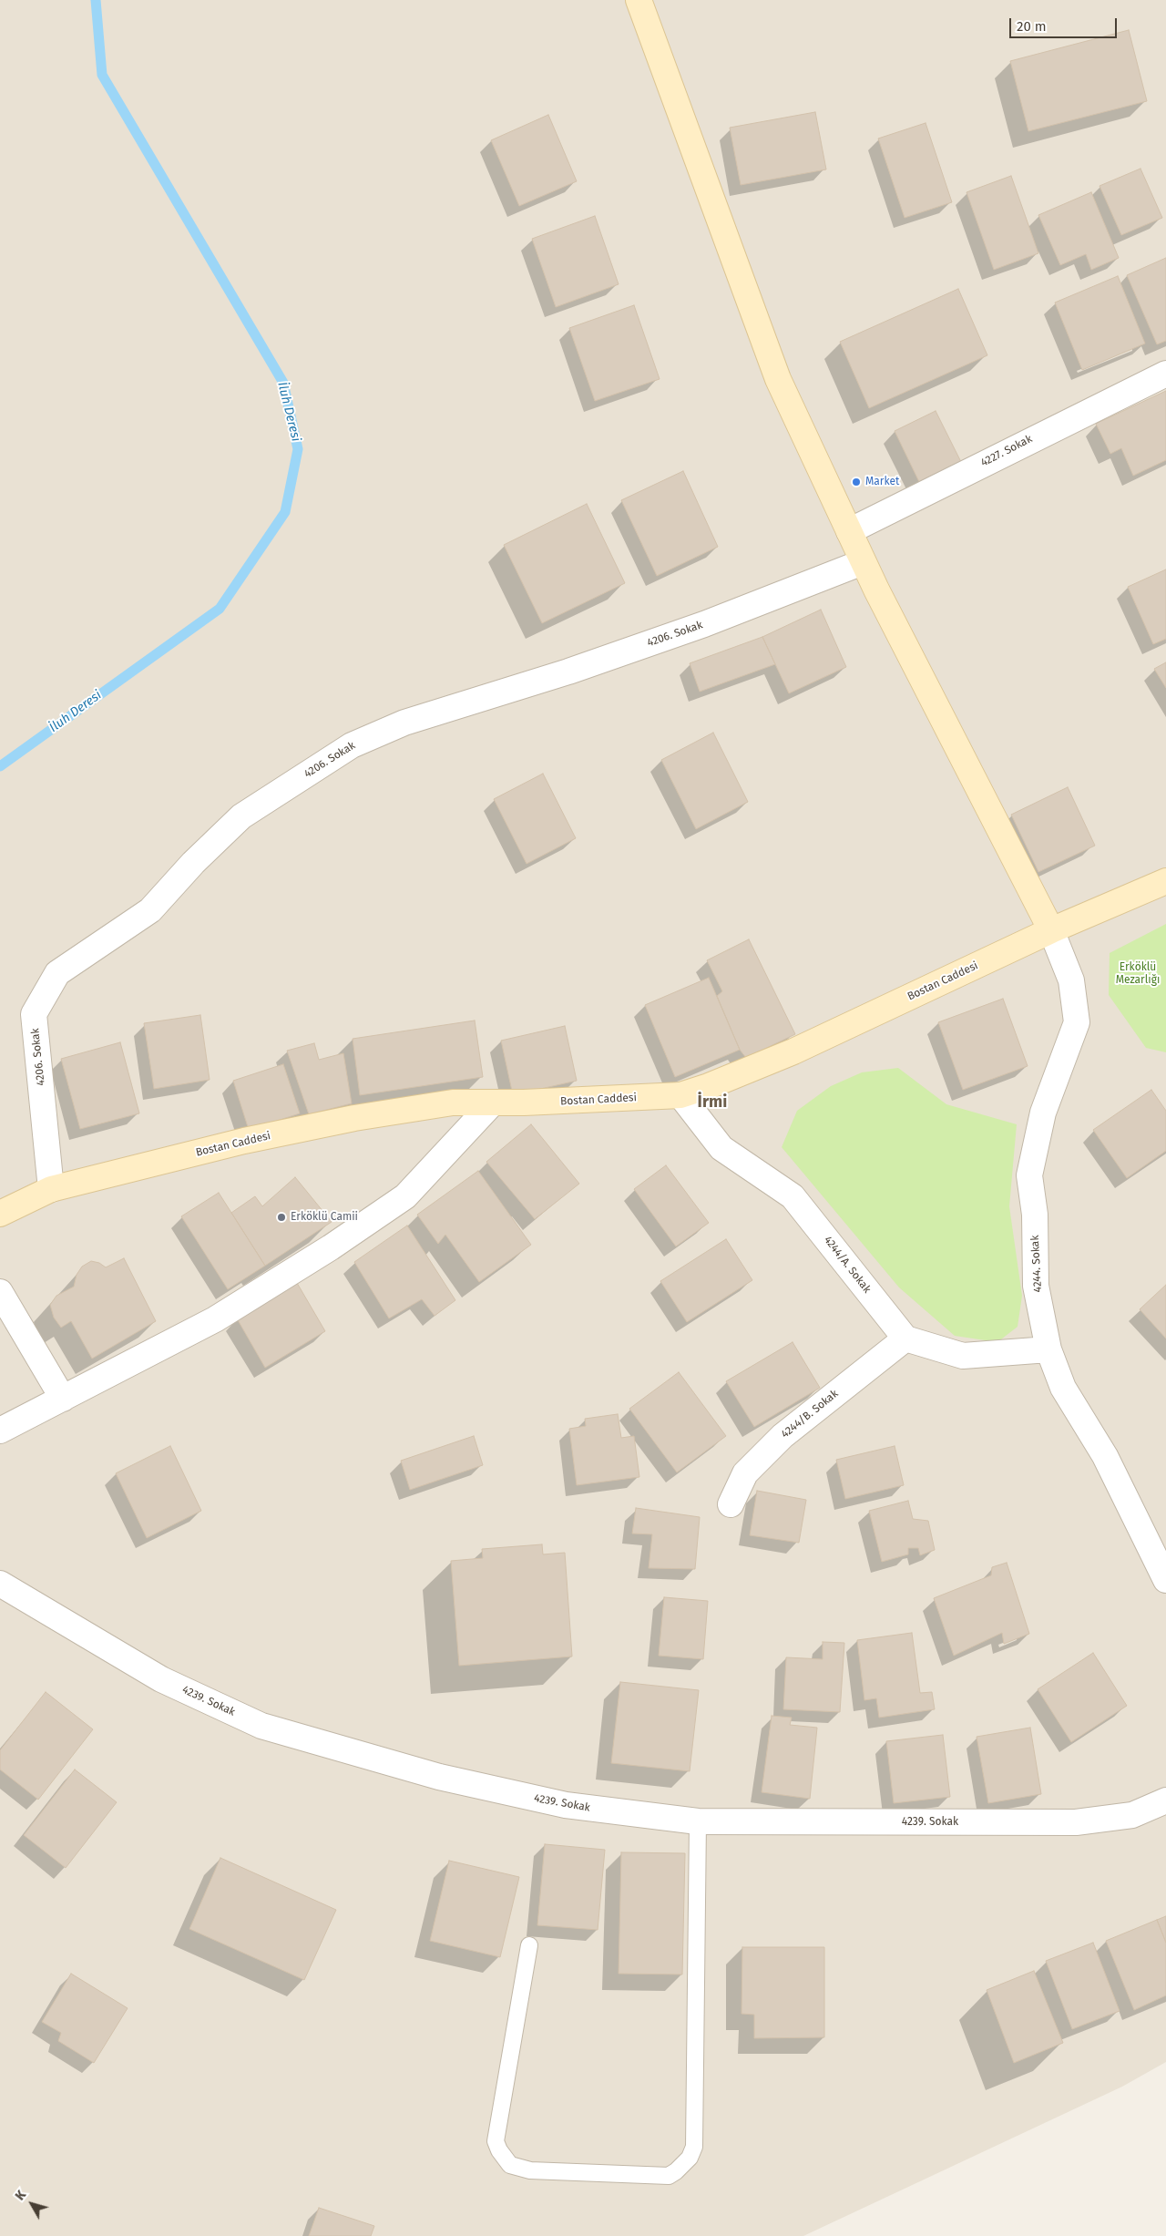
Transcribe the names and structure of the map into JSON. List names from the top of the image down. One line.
{"streets":{"street":["4227. Sokak","4206. Sokak","Bostan Caddesi","4244. Sokak","4244/A. Sokak","4244/B. Sokak","4239. Sokak"]},"crossings":[["4206. Sokak","Bostan Caddesi"],["Bostan Caddesi","4244. Sokak"],["Bostan Caddesi","4244/A. Sokak"],["4244/A. Sokak","4244/B. Sokak"]],"districts":["İrmi"],"water":["İluh Deresi"],"parks":["Erköklü Mezarlığı"],"places":["Market","Erköklü Camii"],"scale_bar":"20 m","north":"top left"}
